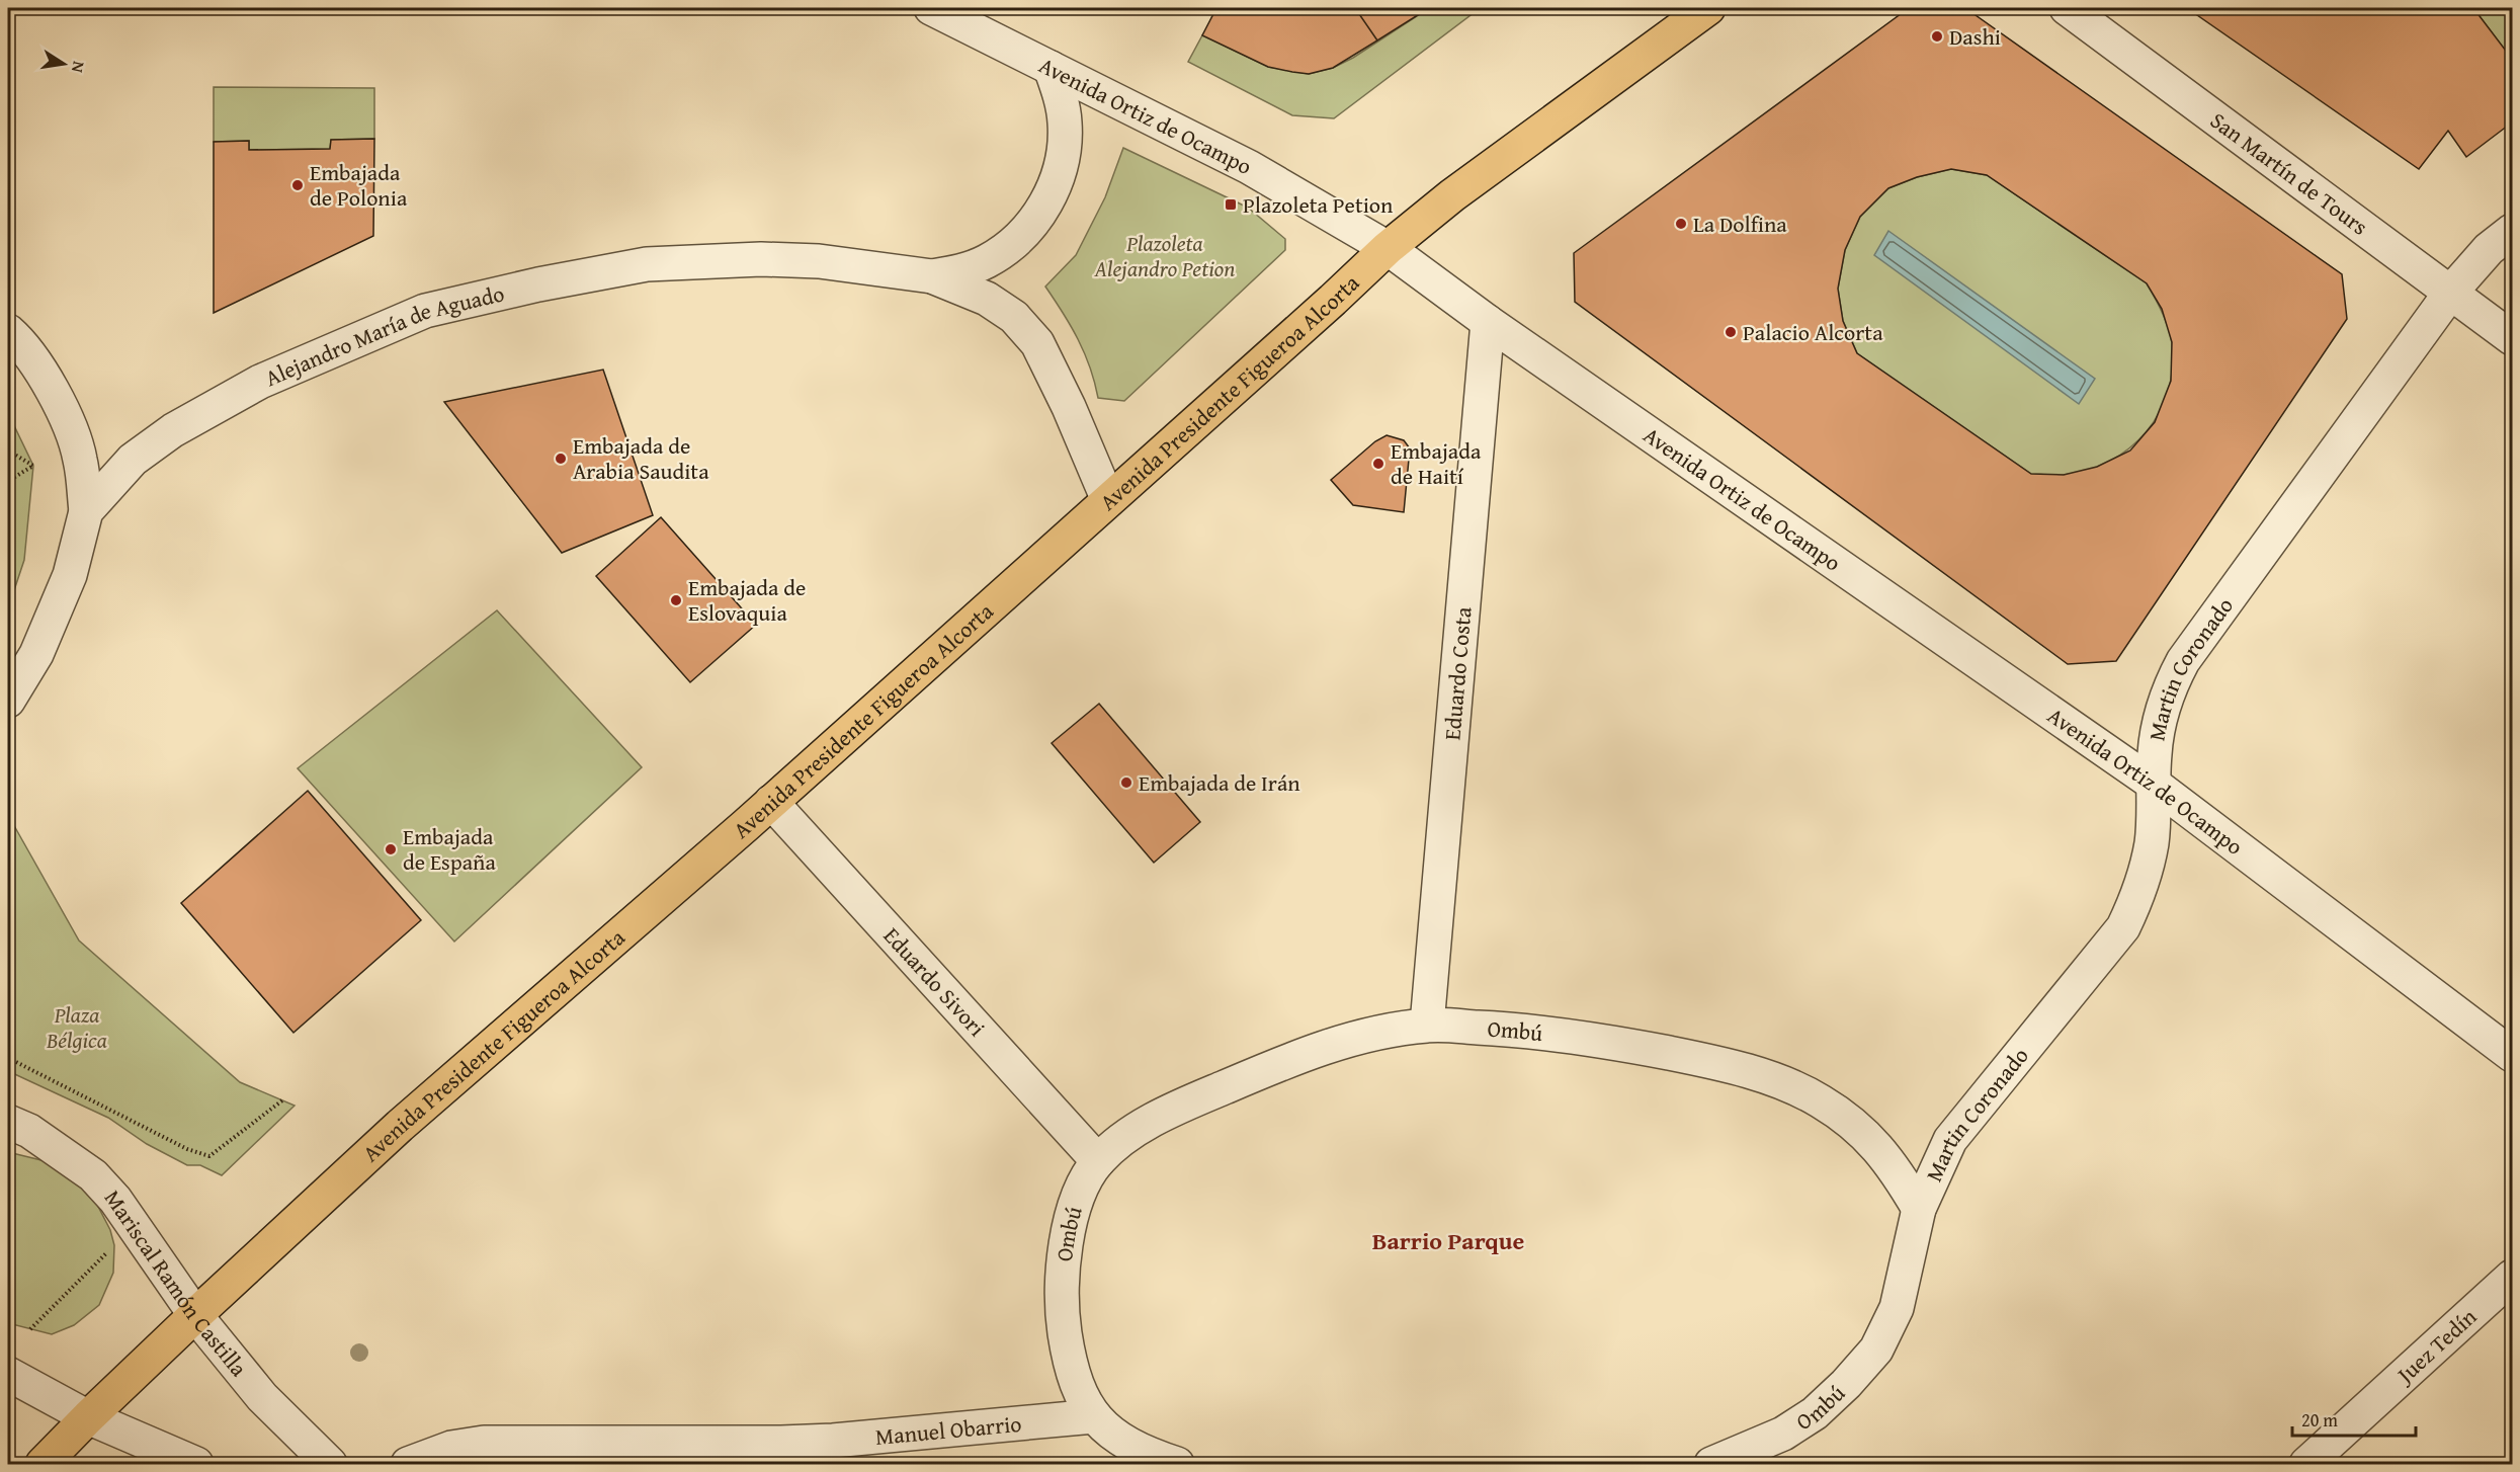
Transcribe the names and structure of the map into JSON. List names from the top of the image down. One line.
{"streets":{"main road":["Avenida Presidente Figueroa Alcorta"],"street":["Avenida Ortiz de Ocampo","San Martín de Tours","Alejandro María de Aguado","Martin Coronado","Eduardo Costa","Eduardo Sivori","Ombú","Mariscal Ramón Castilla","Juez Tedín","Manuel Obarrio"]},"crossings":[["Avenida Ortiz de Ocampo","Alejandro María de Aguado"],["Avenida Ortiz de Ocampo","Avenida Presidente Figueroa Alcorta"],["Avenida Ortiz de Ocampo","Martin Coronado"],["Avenida Ortiz de Ocampo","Eduardo Costa"],["San Martín de Tours","Martin Coronado"],["Alejandro María de Aguado","Avenida Presidente Figueroa Alcorta"],["Avenida Presidente Figueroa Alcorta","Eduardo Sivori"],["Avenida Presidente Figueroa Alcorta","Mariscal Ramón Castilla"],["Martin Coronado","Ombú"],["Eduardo Costa","Ombú"],["Eduardo Sivori","Ombú"],["Ombú","Manuel Obarrio"]],"districts":["Barrio Parque"],"parks":["Plazoleta Alejandro Petion","Plaza Bélgica"],"places":{"other":["Dashi","Embajada de Polonia","La Dolfina","Palacio Alcorta","Embajada de Arabia Saudita","Embajada de Haití","Embajada de Eslovaquia","Embajada de Irán","Embajada de España"],"transit":["Plazoleta Petion"]},"scale_bar":"20 m","north":"right"}
